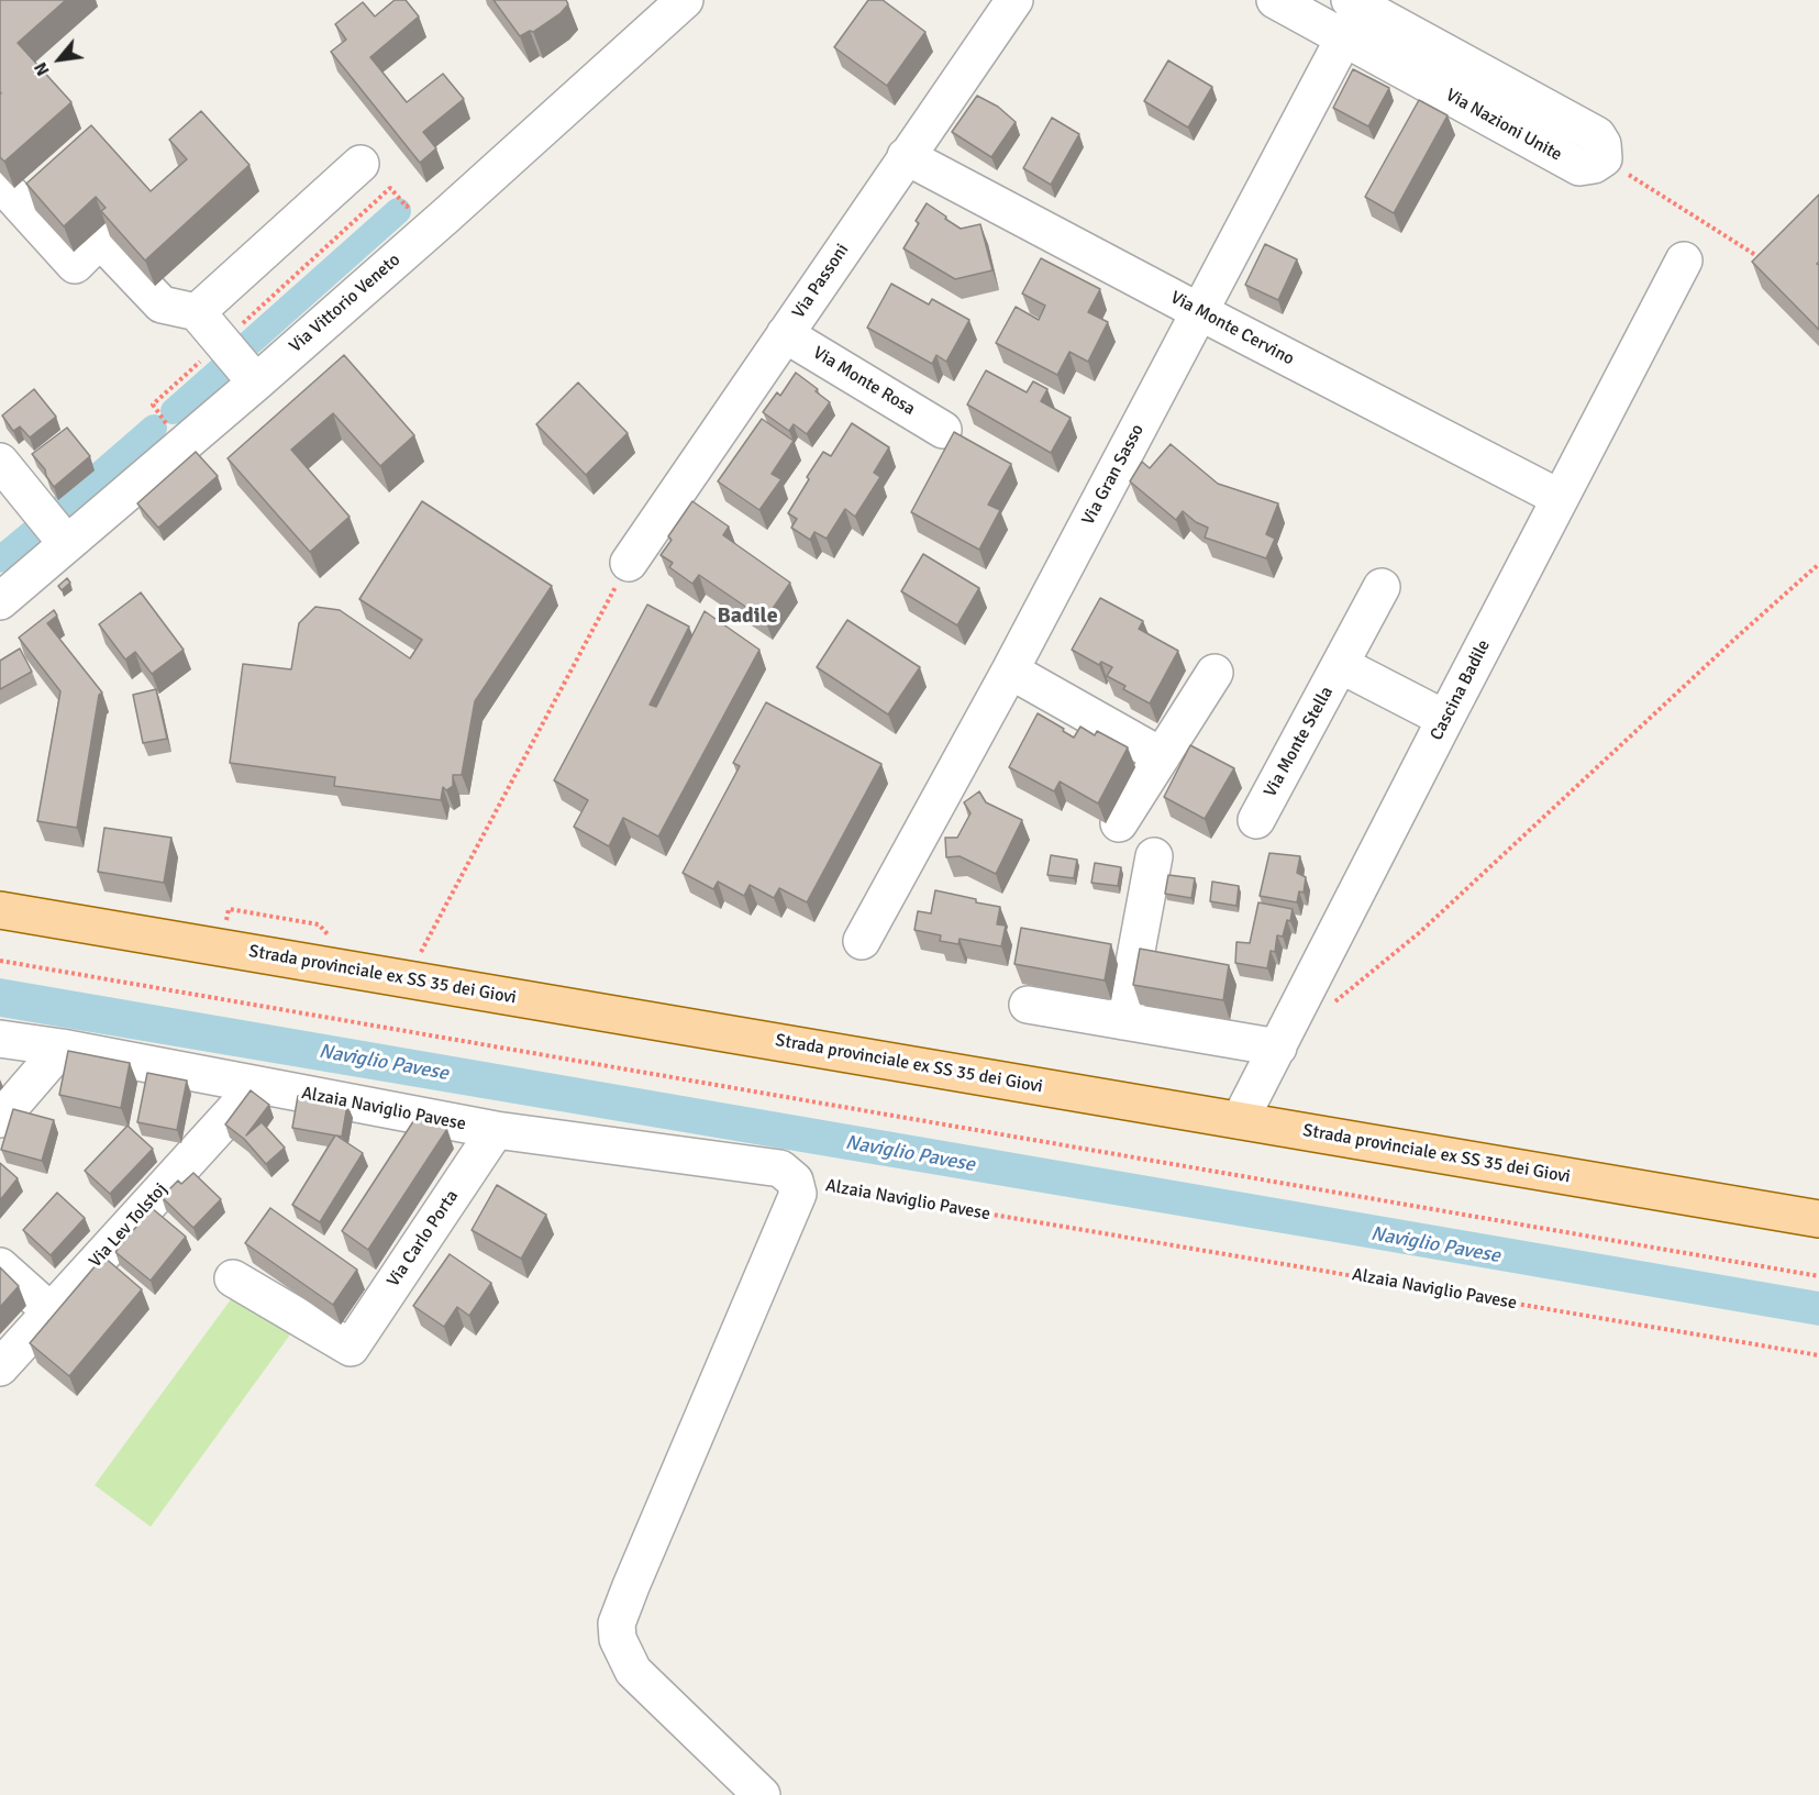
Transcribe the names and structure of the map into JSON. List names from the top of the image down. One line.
{"streets":{"main road":["Strada provinciale ex SS 35 dei Giovi"],"street":["Via Nazioni Unite","Via Passoni","Via Vittorio Veneto","Via Monte Cervino","Via Monte Rosa","Via Gran Sasso","Cascina Badile","Via Monte Stella","Alzaia Naviglio Pavese","Via Lev Tolstoj","Via Carlo Porta"]},"crossings":[["Via Nazioni Unite","Via Gran Sasso"],["Via Passoni","Via Monte Cervino"],["Via Passoni","Via Monte Rosa"],["Via Monte Cervino","Via Gran Sasso"],["Via Monte Cervino","Cascina Badile"],["Cascina Badile","Via Monte Stella"],["Cascina Badile","Strada provinciale ex SS 35 dei Giovi"],["Alzaia Naviglio Pavese","Via Lev Tolstoj"],["Alzaia Naviglio Pavese","Via Carlo Porta"]],"districts":["Badile"],"water":["Naviglio Pavese"],"north":"bottom left"}
